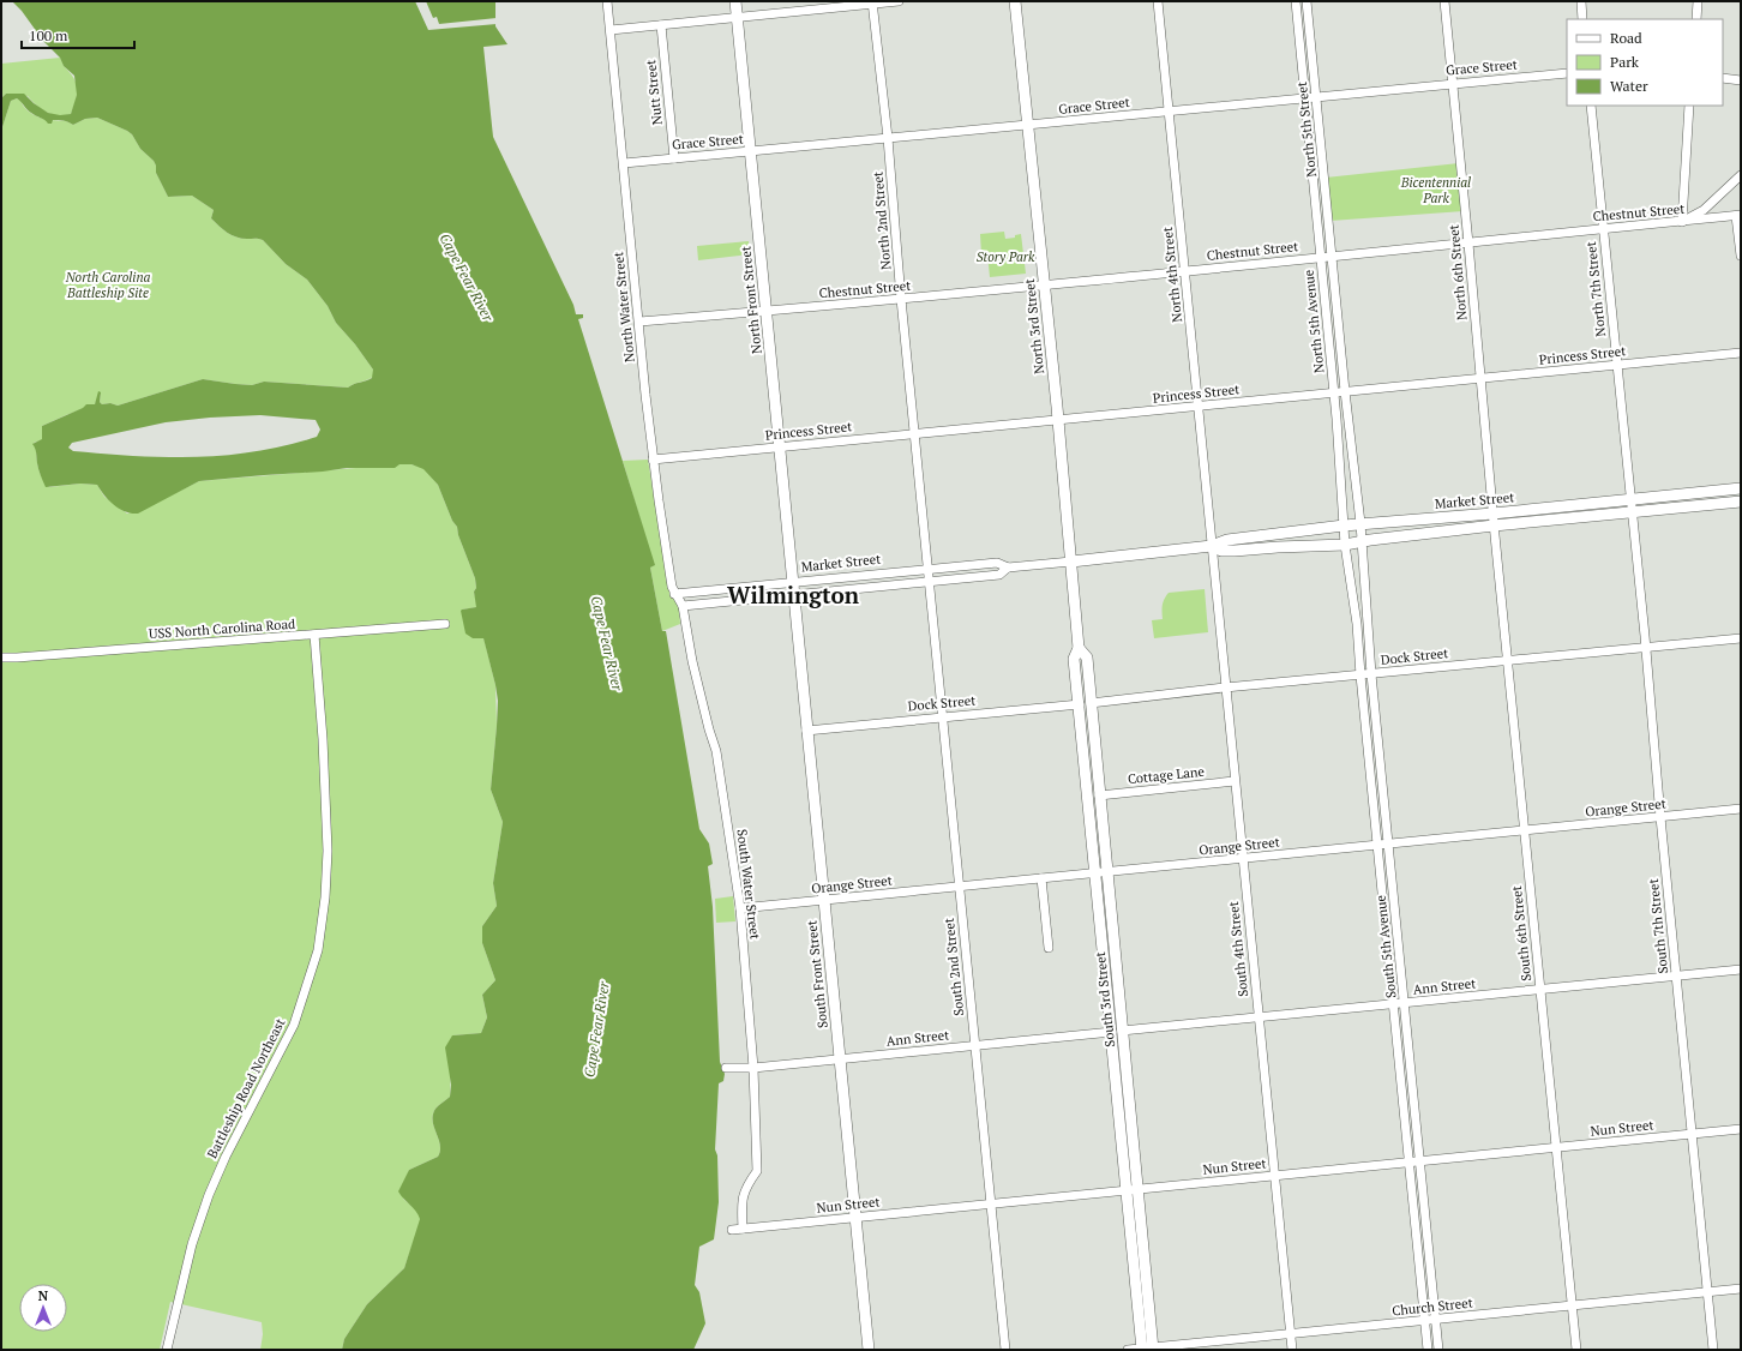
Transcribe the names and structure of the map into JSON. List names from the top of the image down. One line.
{"streets":{"main road":["North Front Street","North 3rd Street","Market Street","South Front Street","South 3rd Street"],"street":["Grace Street","Nutt Street","North 5th Street","Chestnut Street","North 2nd Street","North 6th Street","North 4th Street","North 7th Street","North Water Street","North 5th Avenue","Princess Street","USS North Carolina Road","Dock Street","Cottage Lane","Orange Street","South Water Street","South 7th Street","South 6th Street","South 5th Avenue","South 4th Street","South 2nd Street","Ann Street","Battleship Road Northeast","Nun Street","Church Street"]},"crossings":[["Grace Street","Nutt Street"],["Grace Street","North 5th Street"],["Grace Street","North 2nd Street"],["Grace Street","North 6th Street"],["Grace Street","North 4th Street"],["Grace Street","North Front Street"],["Grace Street","North Water Street"],["Grace Street","North 5th Avenue"],["Grace Street","North 3rd Street"],["North 5th Street","Chestnut Street"],["North 5th Street","North 5th Avenue"],["Chestnut Street","North 2nd Street"],["Chestnut Street","North 6th Street"],["Chestnut Street","North 4th Street"],["Chestnut Street","North 7th Street"],["Chestnut Street","North Front Street"],["Chestnut Street","North Water Street"],["Chestnut Street","North 5th Avenue"],["Chestnut Street","North 3rd Street"],["North 2nd Street","Princess Street"],["North 2nd Street","Market Street"],["North 2nd Street","South 2nd Street"],["North 6th Street","Princess Street"],["North 6th Street","Market Street"],["North 6th Street","South 6th Street"],["North 4th Street","Princess Street"],["North 4th Street","Market Street"],["North 4th Street","South 4th Street"],["North 7th Street","Princess Street"],["North 7th Street","Market Street"],["North 7th Street","South 7th Street"],["North Front Street","Princess Street"],["North Front Street","Market Street"],["North Front Street","South Front Street"],["North Water Street","Princess Street"],["North Water Street","Market Street"],["North Water Street","South Water Street"],["North 5th Avenue","Princess Street"],["North 5th Avenue","Market Street"],["North 5th Avenue","South 5th Avenue"],["North 3rd Street","Princess Street"],["North 3rd Street","Market Street"],["North 3rd Street","South 3rd Street"],["Market Street","South Water Street"],["Market Street","South 7th Street"],["Market Street","South 6th Street"],["Market Street","South 5th Avenue"],["Market Street","South 4th Street"],["Market Street","South 2nd Street"],["Market Street","South Front Street"],["Market Street","South 3rd Street"],["USS North Carolina Road","Battleship Road Northeast"],["Dock Street","South 7th Street"],["Dock Street","South 6th Street"],["Dock Street","South 5th Avenue"],["Dock Street","South 4th Street"],["Dock Street","South 2nd Street"],["Dock Street","South Front Street"],["Dock Street","South 3rd Street"],["Cottage Lane","South 4th Street"],["Cottage Lane","South 3rd Street"],["Orange Street","South Water Street"],["Orange Street","South 7th Street"],["Orange Street","South 6th Street"],["Orange Street","South 5th Avenue"],["Orange Street","South 4th Street"],["Orange Street","South 2nd Street"],["Orange Street","South Front Street"],["Orange Street","South 3rd Street"],["South Water Street","Ann Street"],["South Water Street","Nun Street"],["South 7th Street","Ann Street"],["South 7th Street","Nun Street"],["South 7th Street","Church Street"],["South 6th Street","Ann Street"],["South 6th Street","Nun Street"],["South 6th Street","Church Street"],["South 5th Avenue","Ann Street"],["South 5th Avenue","Nun Street"],["South 5th Avenue","Church Street"],["South 4th Street","Ann Street"],["South 4th Street","Nun Street"],["South 4th Street","Church Street"],["South 2nd Street","Ann Street"],["South 2nd Street","Nun Street"],["South Front Street","Ann Street"],["South Front Street","Nun Street"],["Ann Street","South 3rd Street"],["South 3rd Street","Nun Street"],["South 3rd Street","Church Street"]],"districts":["Wilmington"],"water":["Cape Fear River"],"parks":["Bicentennial Park","Story Park","North Carolina Battleship Site"],"legend":["Road","Park","Water"],"scale_bar":"100 m","north":"top"}
